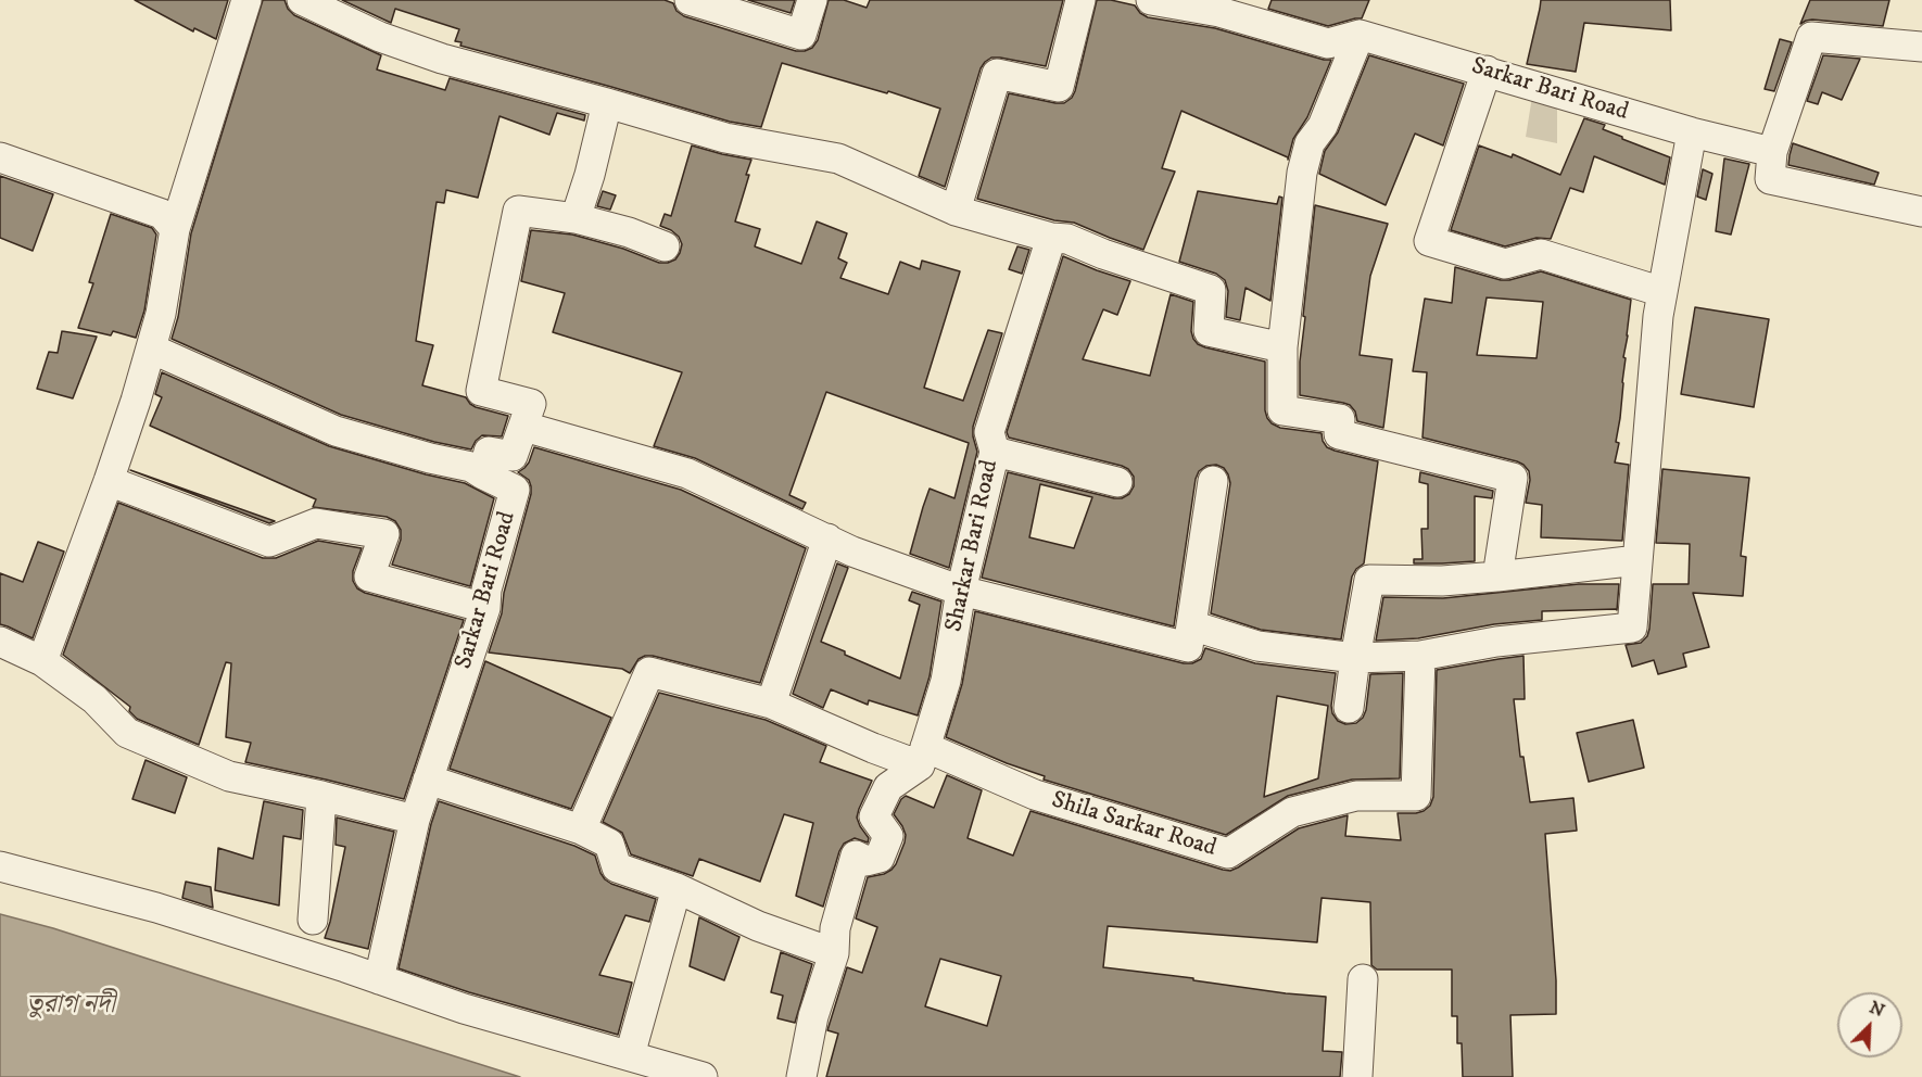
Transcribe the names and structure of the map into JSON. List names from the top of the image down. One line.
{"streets":{"street":["Sarkar Bari Road","Sharkar Bari Road","Shila Sarkar Road"]},"crossings":[["Sharkar Bari Road","Shila Sarkar Road"]],"water":["তুরাগ নদী"],"north":"top right"}
